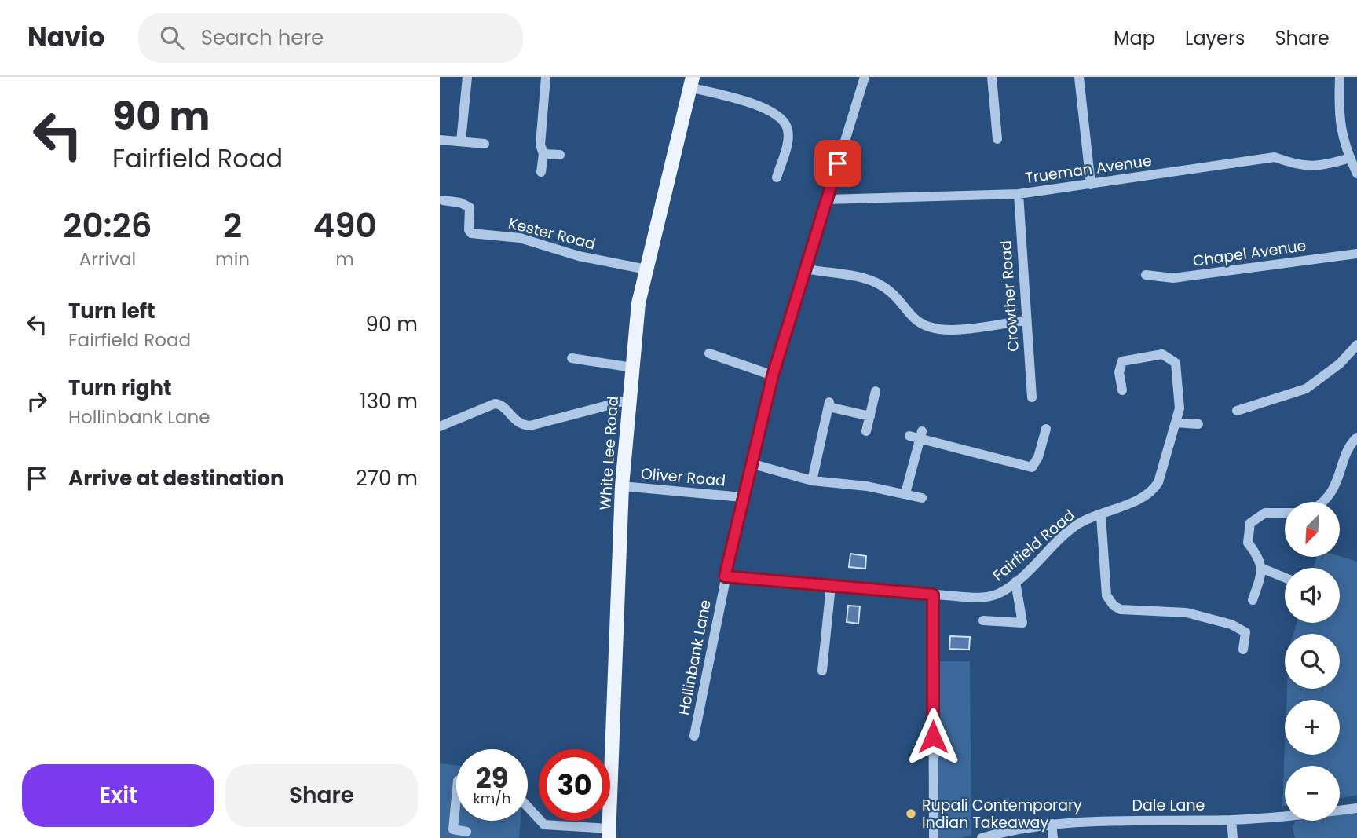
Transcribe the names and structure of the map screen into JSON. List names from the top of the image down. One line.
{"streets":{"main road":["White Lee Road"],"street":["Trueman Avenue","Kester Road","Chapel Avenue","Crowther Road","Oliver Road","Fairfield Road","Hollinbank Lane","Dale Lane"]},"crossings":[["Trueman Avenue","Crowther Road"],["Trueman Avenue","Hollinbank Lane"],["Kester Road","White Lee Road"],["White Lee Road","Oliver Road"],["Oliver Road","Hollinbank Lane"],["Fairfield Road","Hollinbank Lane"]],"places":["Rupali Contemporary Indian Takeaway"],"north":"bottom left","page":{"header":"Navio","search":"Search here","nav":["Map","Layers","Share"],"turn":["90 m","Fairfield Road"],"eta":["20:26","Arrival","2","min","490","m"],"list":[{"name":"Turn left","note":"Fairfield Road","value":"90 m"},{"name":"Turn right","note":"Hollinbank Lane","value":"130 m"},{"name":"Arrive at destination","value":"270 m"}],"map_buttons":["+","−"],"speed":"29 km/h","limit":"30","buttons":["Exit","Share"]}}
